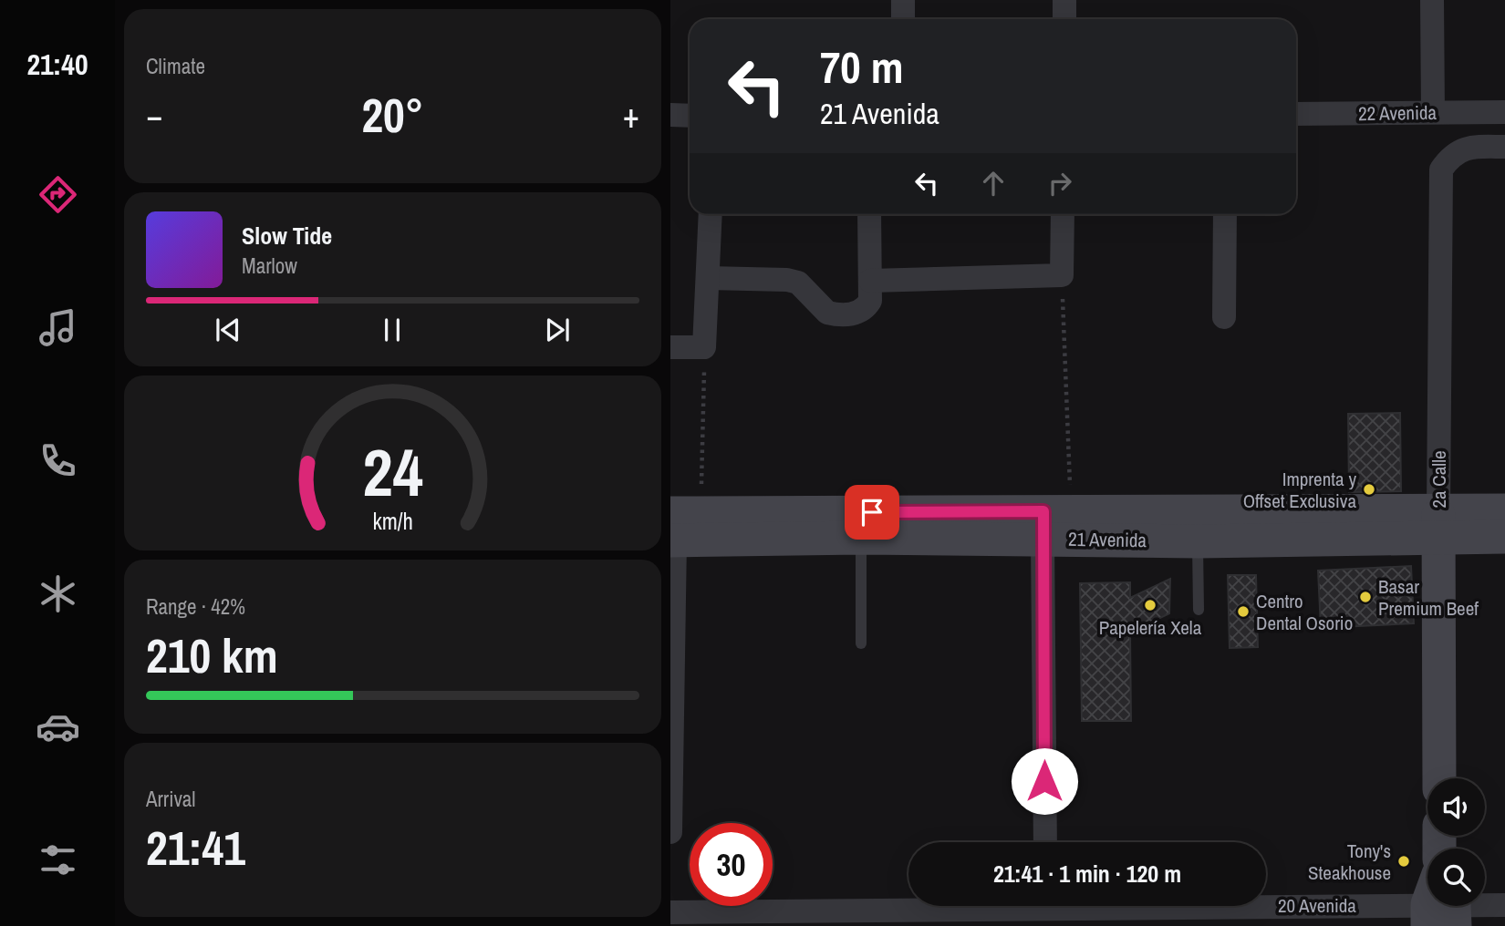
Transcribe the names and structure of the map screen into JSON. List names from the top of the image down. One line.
{"streets":{"street":["22 Avenida","2a Calle","21 Avenida","20 Avenida"]},"crossings":[["2a Calle","21 Avenida"]],"places":["Imprenta y Offset Exclusiva","Basar Premium Beef","Papelería Xela","Centro Dental Osorio","Tony's Steakhouse"],"page":{"tabs":"21:40","tile":["Climate",["Range · 42%","210 km"],["Arrival","21:41"]],"turn":["70 m","21 Avenida"],"heat":["−","20°","+"],"song":["Slow Tide","Marlow"],"limit":"30","trip":"21:41 · 1 min · 120 m","gauge":["24","km/h"]}}
